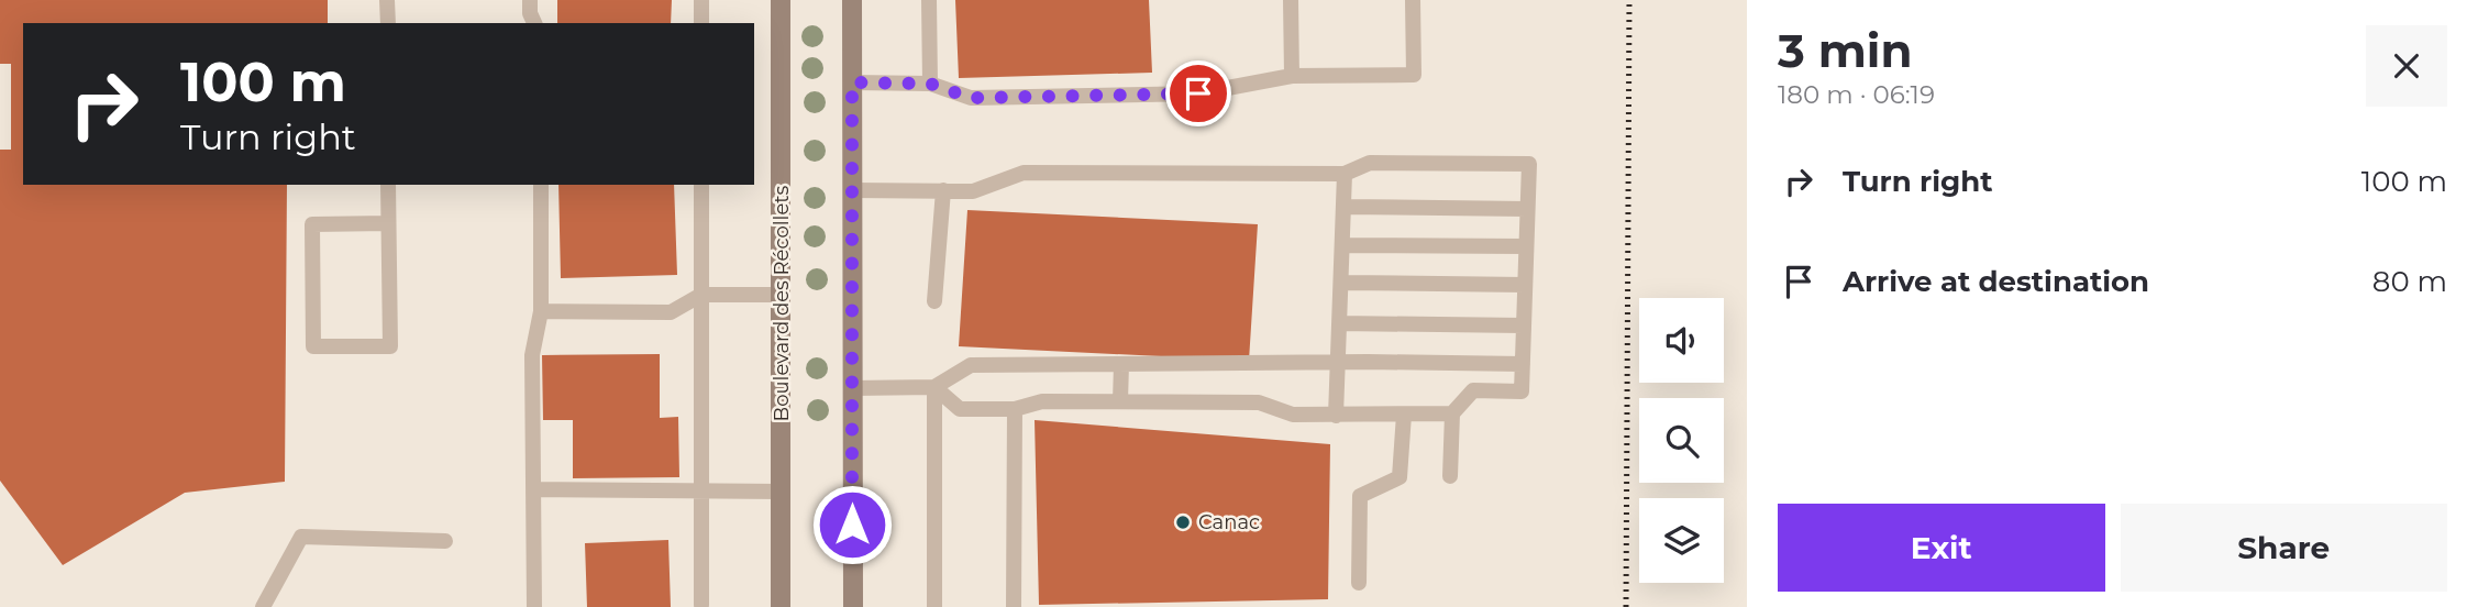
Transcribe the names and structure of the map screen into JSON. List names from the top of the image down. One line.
{"streets":{"main road":["Boulevard des Récollets"]},"places":["Canac"],"page":{"heading":["3 min","180 m · 06:19"],"turn":["100 m","Turn right"],"list":[{"name":"Turn right","value":"100 m"},{"name":"Arrive at destination","value":"80 m"}],"buttons":["Exit","Share"]}}
